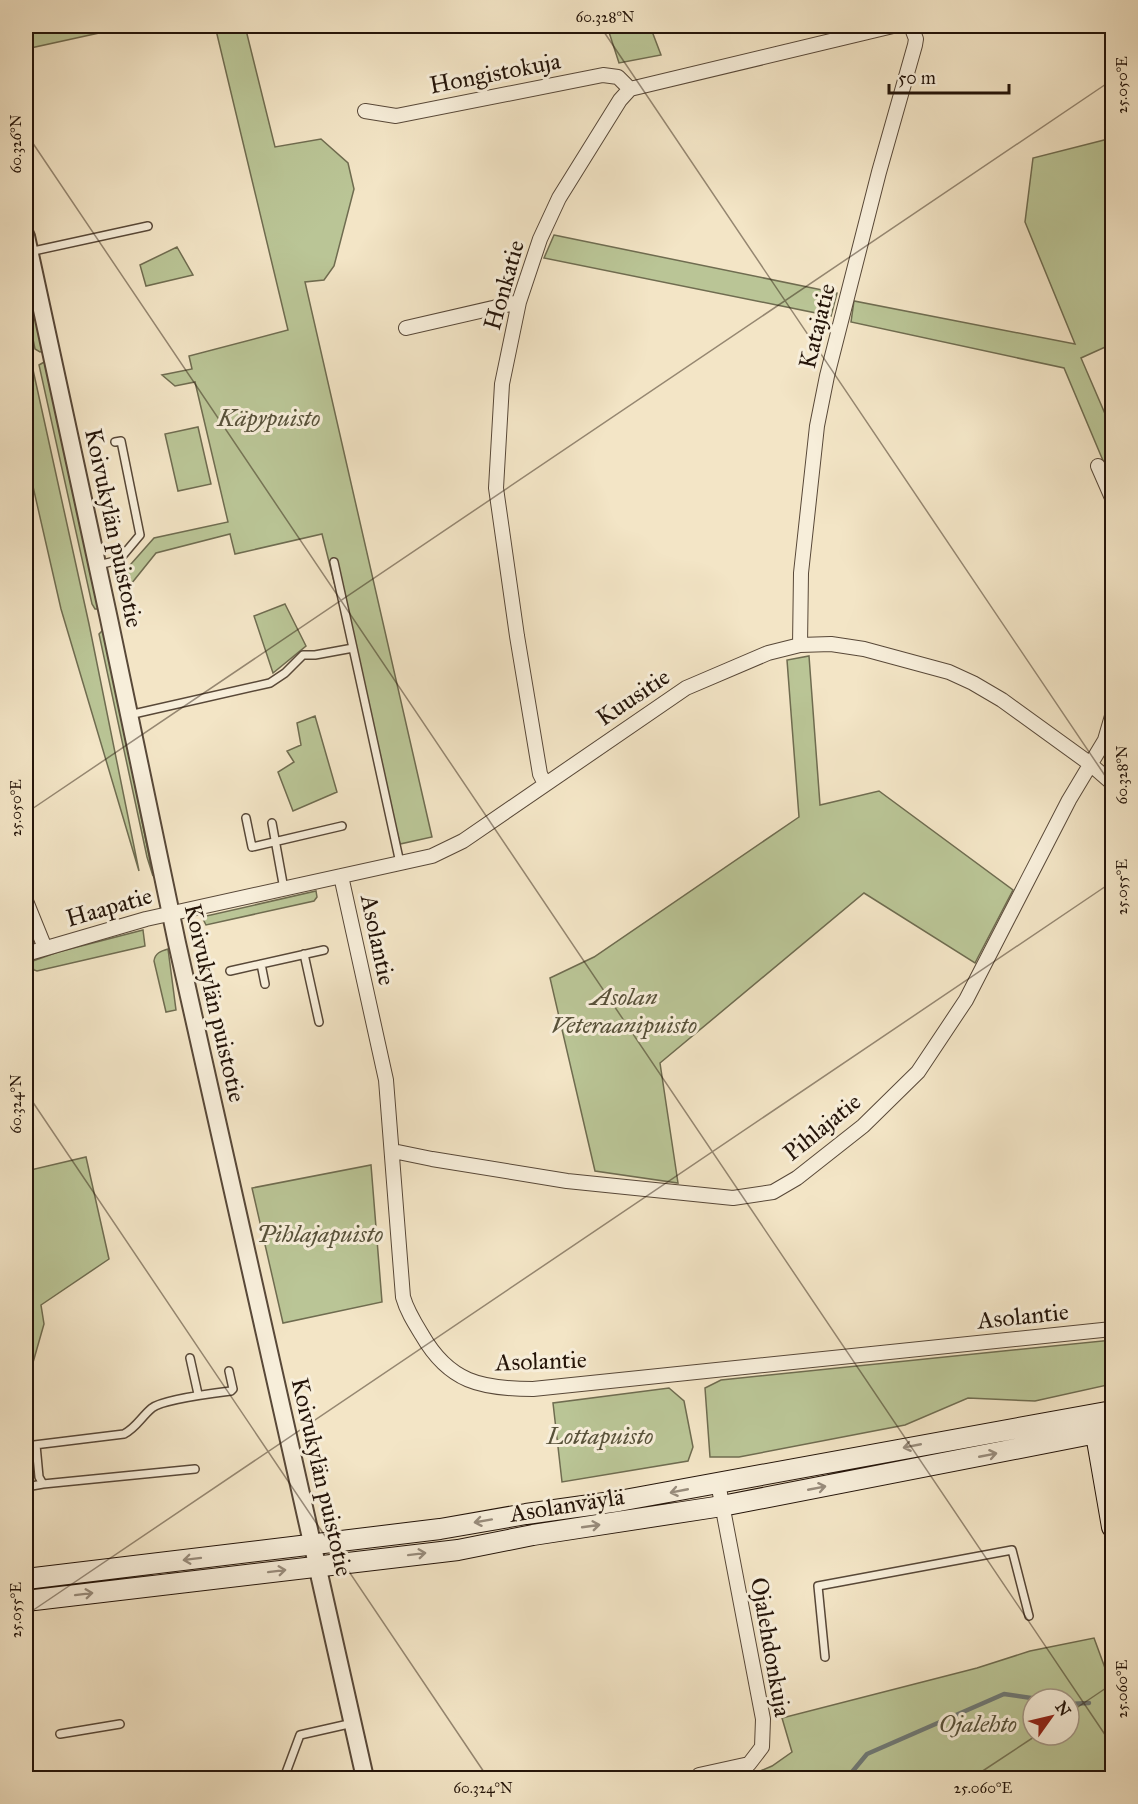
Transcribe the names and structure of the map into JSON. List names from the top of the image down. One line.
{"streets":{"main road":["Asolanväylä"],"street":["Hongistokuja","Honkatie","Katajatie","Koivukylän puistotie","Kuusitie","Haapatie","Asolantie","Pihlajatie","Ojalehdonkuja"]},"crossings":[["Hongistokuja","Honkatie"],["Honkatie","Kuusitie"],["Katajatie","Kuusitie"],["Koivukylän puistotie","Kuusitie"],["Koivukylän puistotie","Haapatie"],["Koivukylän puistotie","Asolanväylä"],["Kuusitie","Haapatie"],["Kuusitie","Asolantie"],["Kuusitie","Pihlajatie"],["Asolantie","Pihlajatie"],["Asolanväylä","Ojalehdonkuja"]],"parks":["Käpypuisto","Asolan Veteraanipuisto","Pihlajapuisto","Lottapuisto","Ojalehto"],"scale_bar":"50 m","north":"top right","coordinates":["60.328°N","25.050°E","60.326°N","25.055°E","60.324°N","25.060°E"]}
